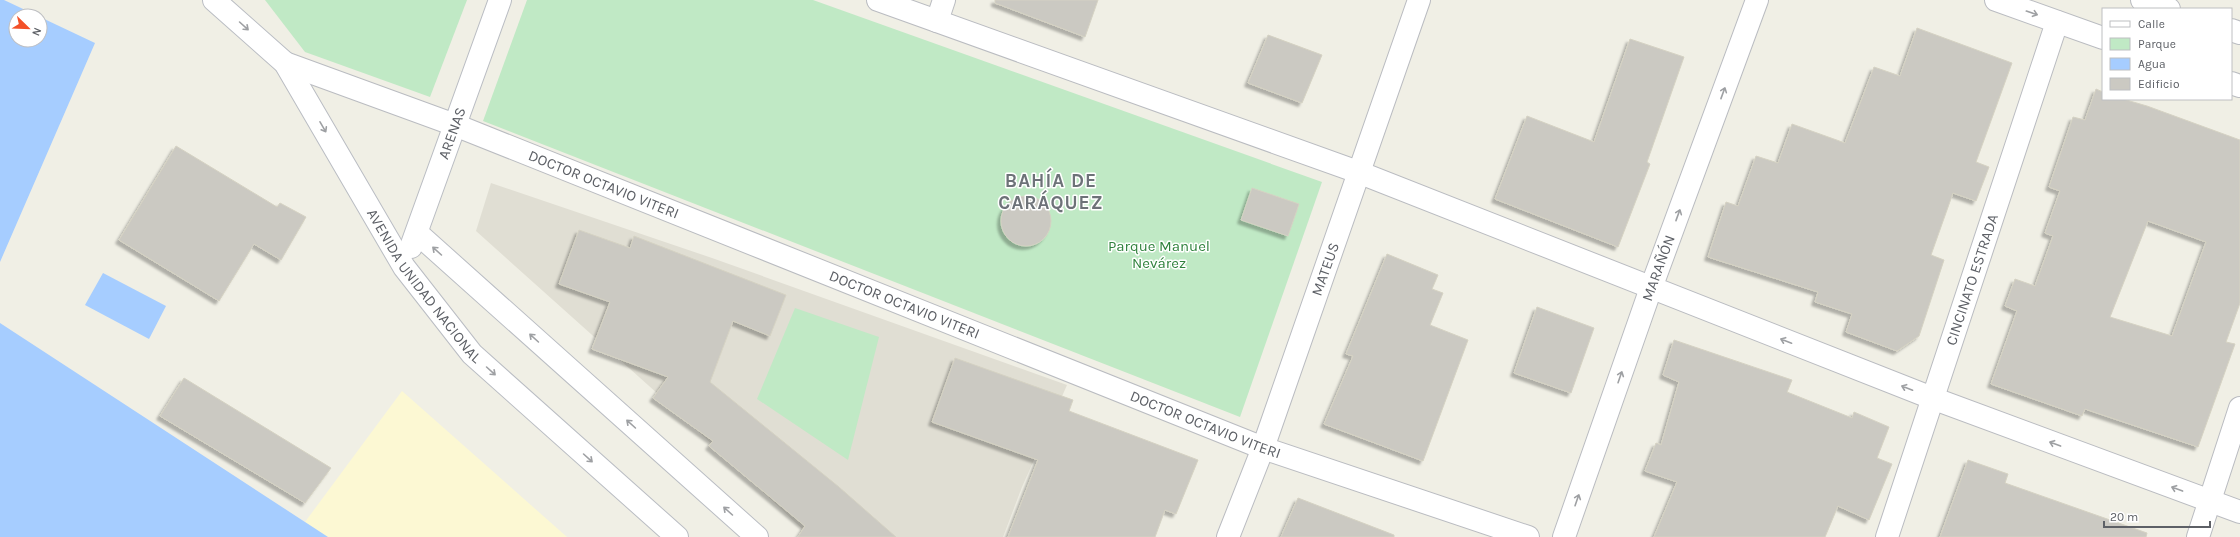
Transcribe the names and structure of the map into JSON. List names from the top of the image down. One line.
{"streets":{"street":["ARENAS","DOCTOR OCTAVIO VITERI","MARAÑÓN","MATEUS","CINCINATO ESTRADA","AVENIDA UNIDAD NACIONAL"]},"crossings":[["ARENAS","DOCTOR OCTAVIO VITERI"],["ARENAS","AVENIDA UNIDAD NACIONAL"],["DOCTOR OCTAVIO VITERI","MATEUS"],["DOCTOR OCTAVIO VITERI","AVENIDA UNIDAD NACIONAL"]],"one_way":["MARAÑÓN"],"districts":["BAHÍA DE CARÁQUEZ"],"parks":["Parque Manuel Nevárez"],"legend":["Calle","Parque","Agua","Edificio"],"scale_bar":"20 m","north":"bottom right"}
